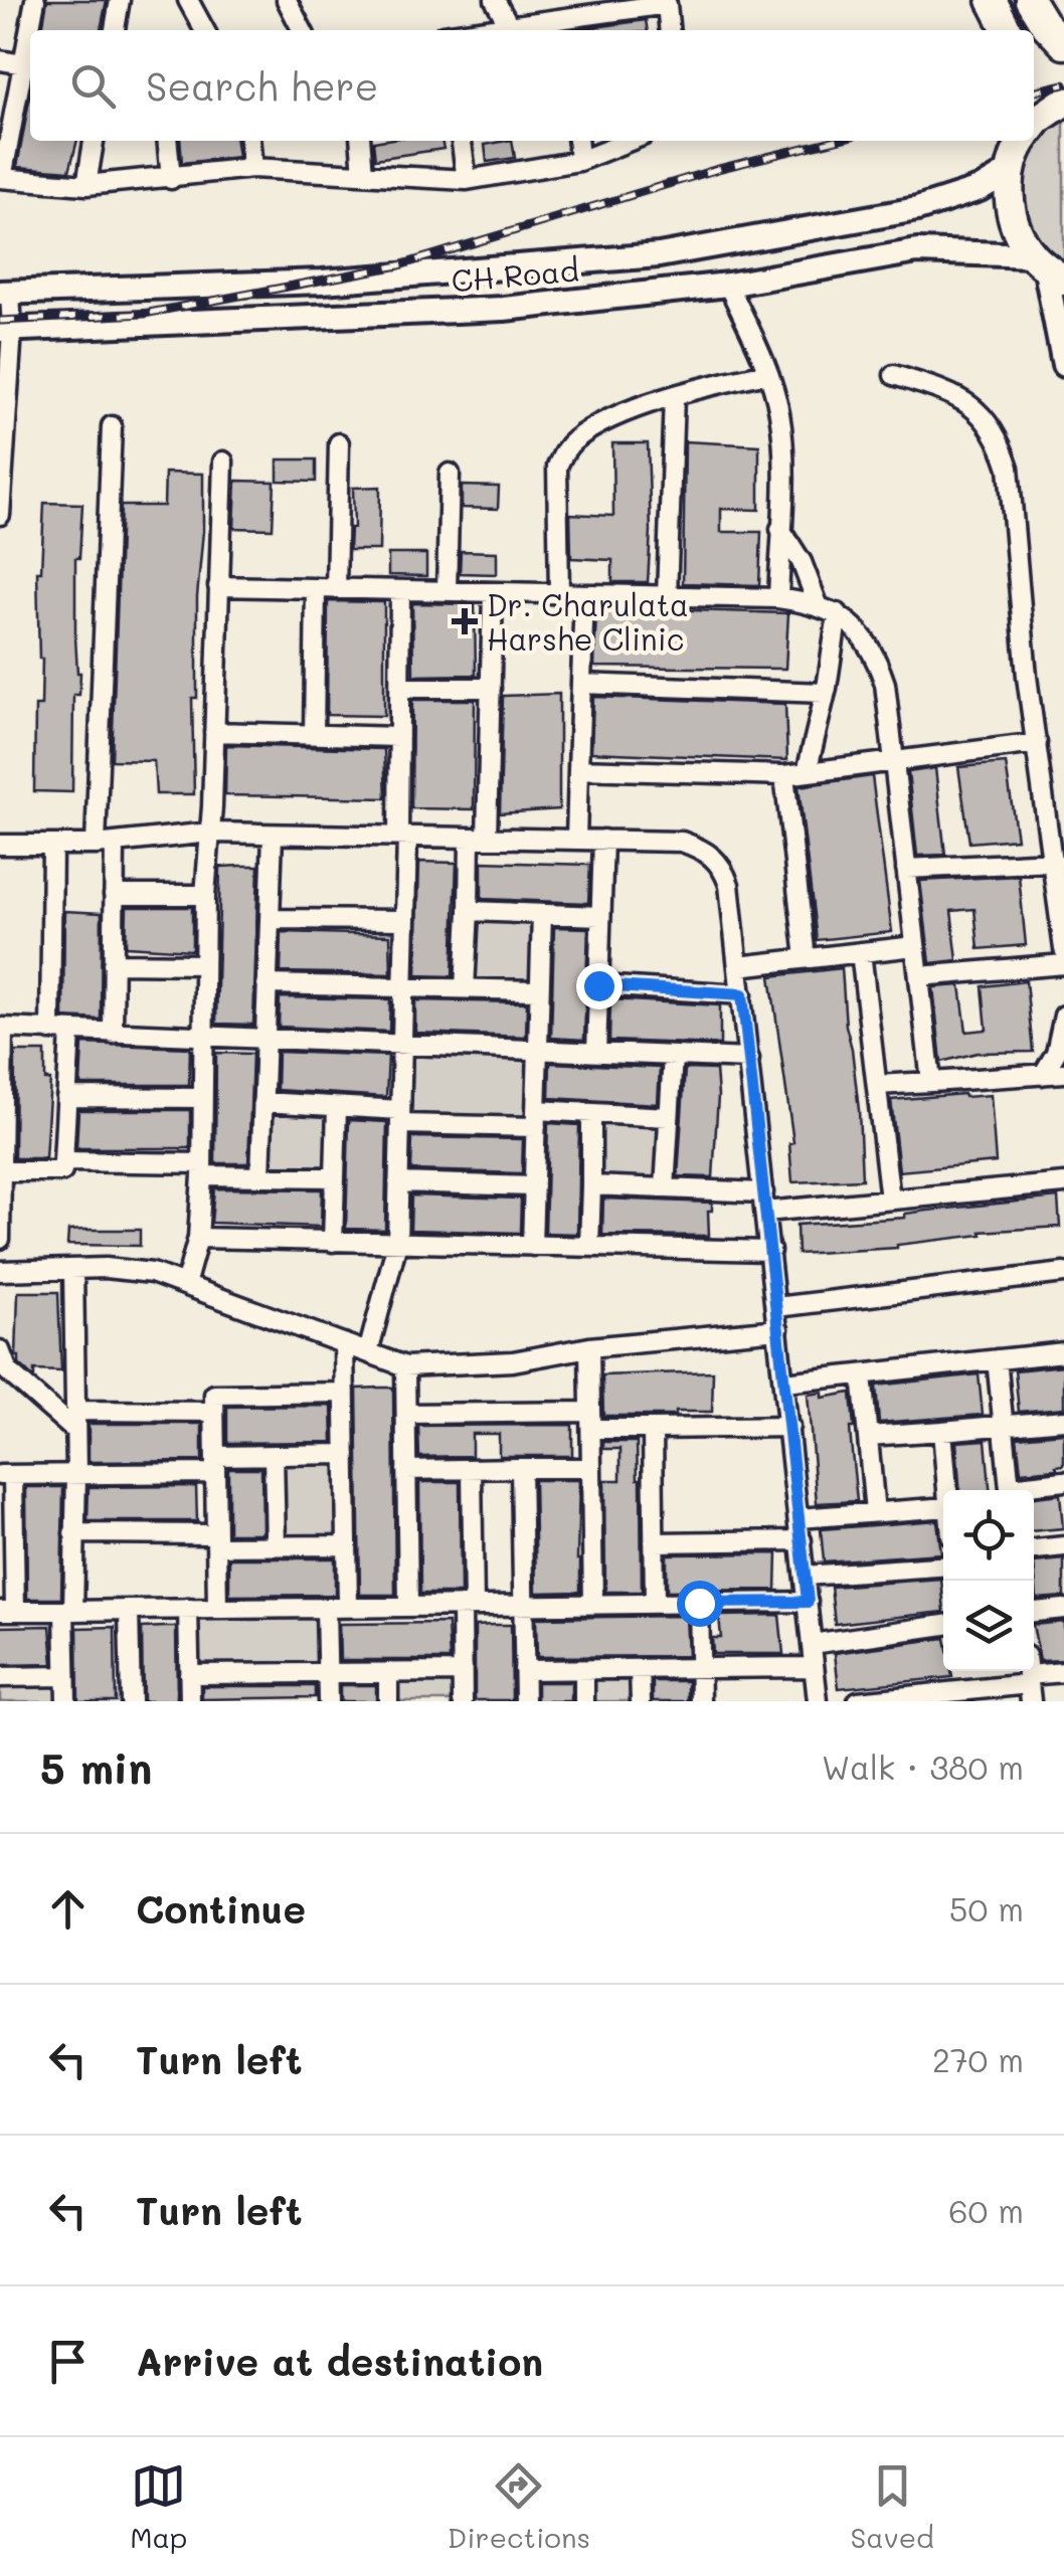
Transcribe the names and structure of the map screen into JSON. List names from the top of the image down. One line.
{"streets":{"street":["CH Road"]},"places":{"health":["Dr. Charulata Harshe Clinic"]},"page":{"search":"Search here","heading":["5 min","Walk · 380 m"],"list":[["Continue","50 m"],["Turn left","270 m"],["Turn left","60 m"],"Arrive at destination"],"nav":["Map","Directions","Saved"]}}
